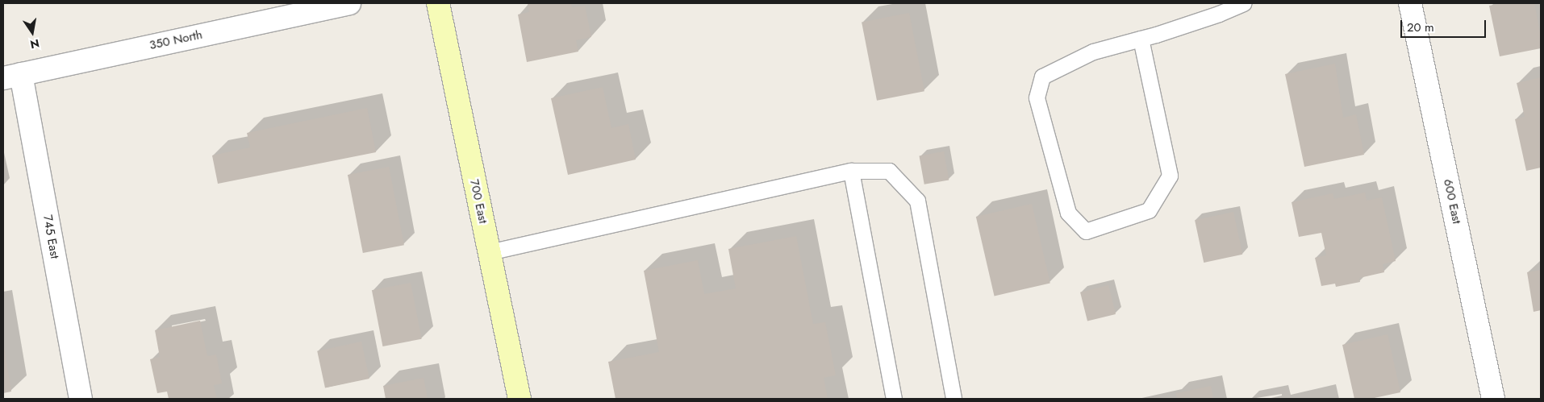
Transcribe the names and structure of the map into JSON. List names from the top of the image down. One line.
{"streets":{"street":["350 North","700 East","600 East","745 East"]},"crossings":[["350 North","745 East"]],"scale_bar":"20 m","north":"bottom"}
